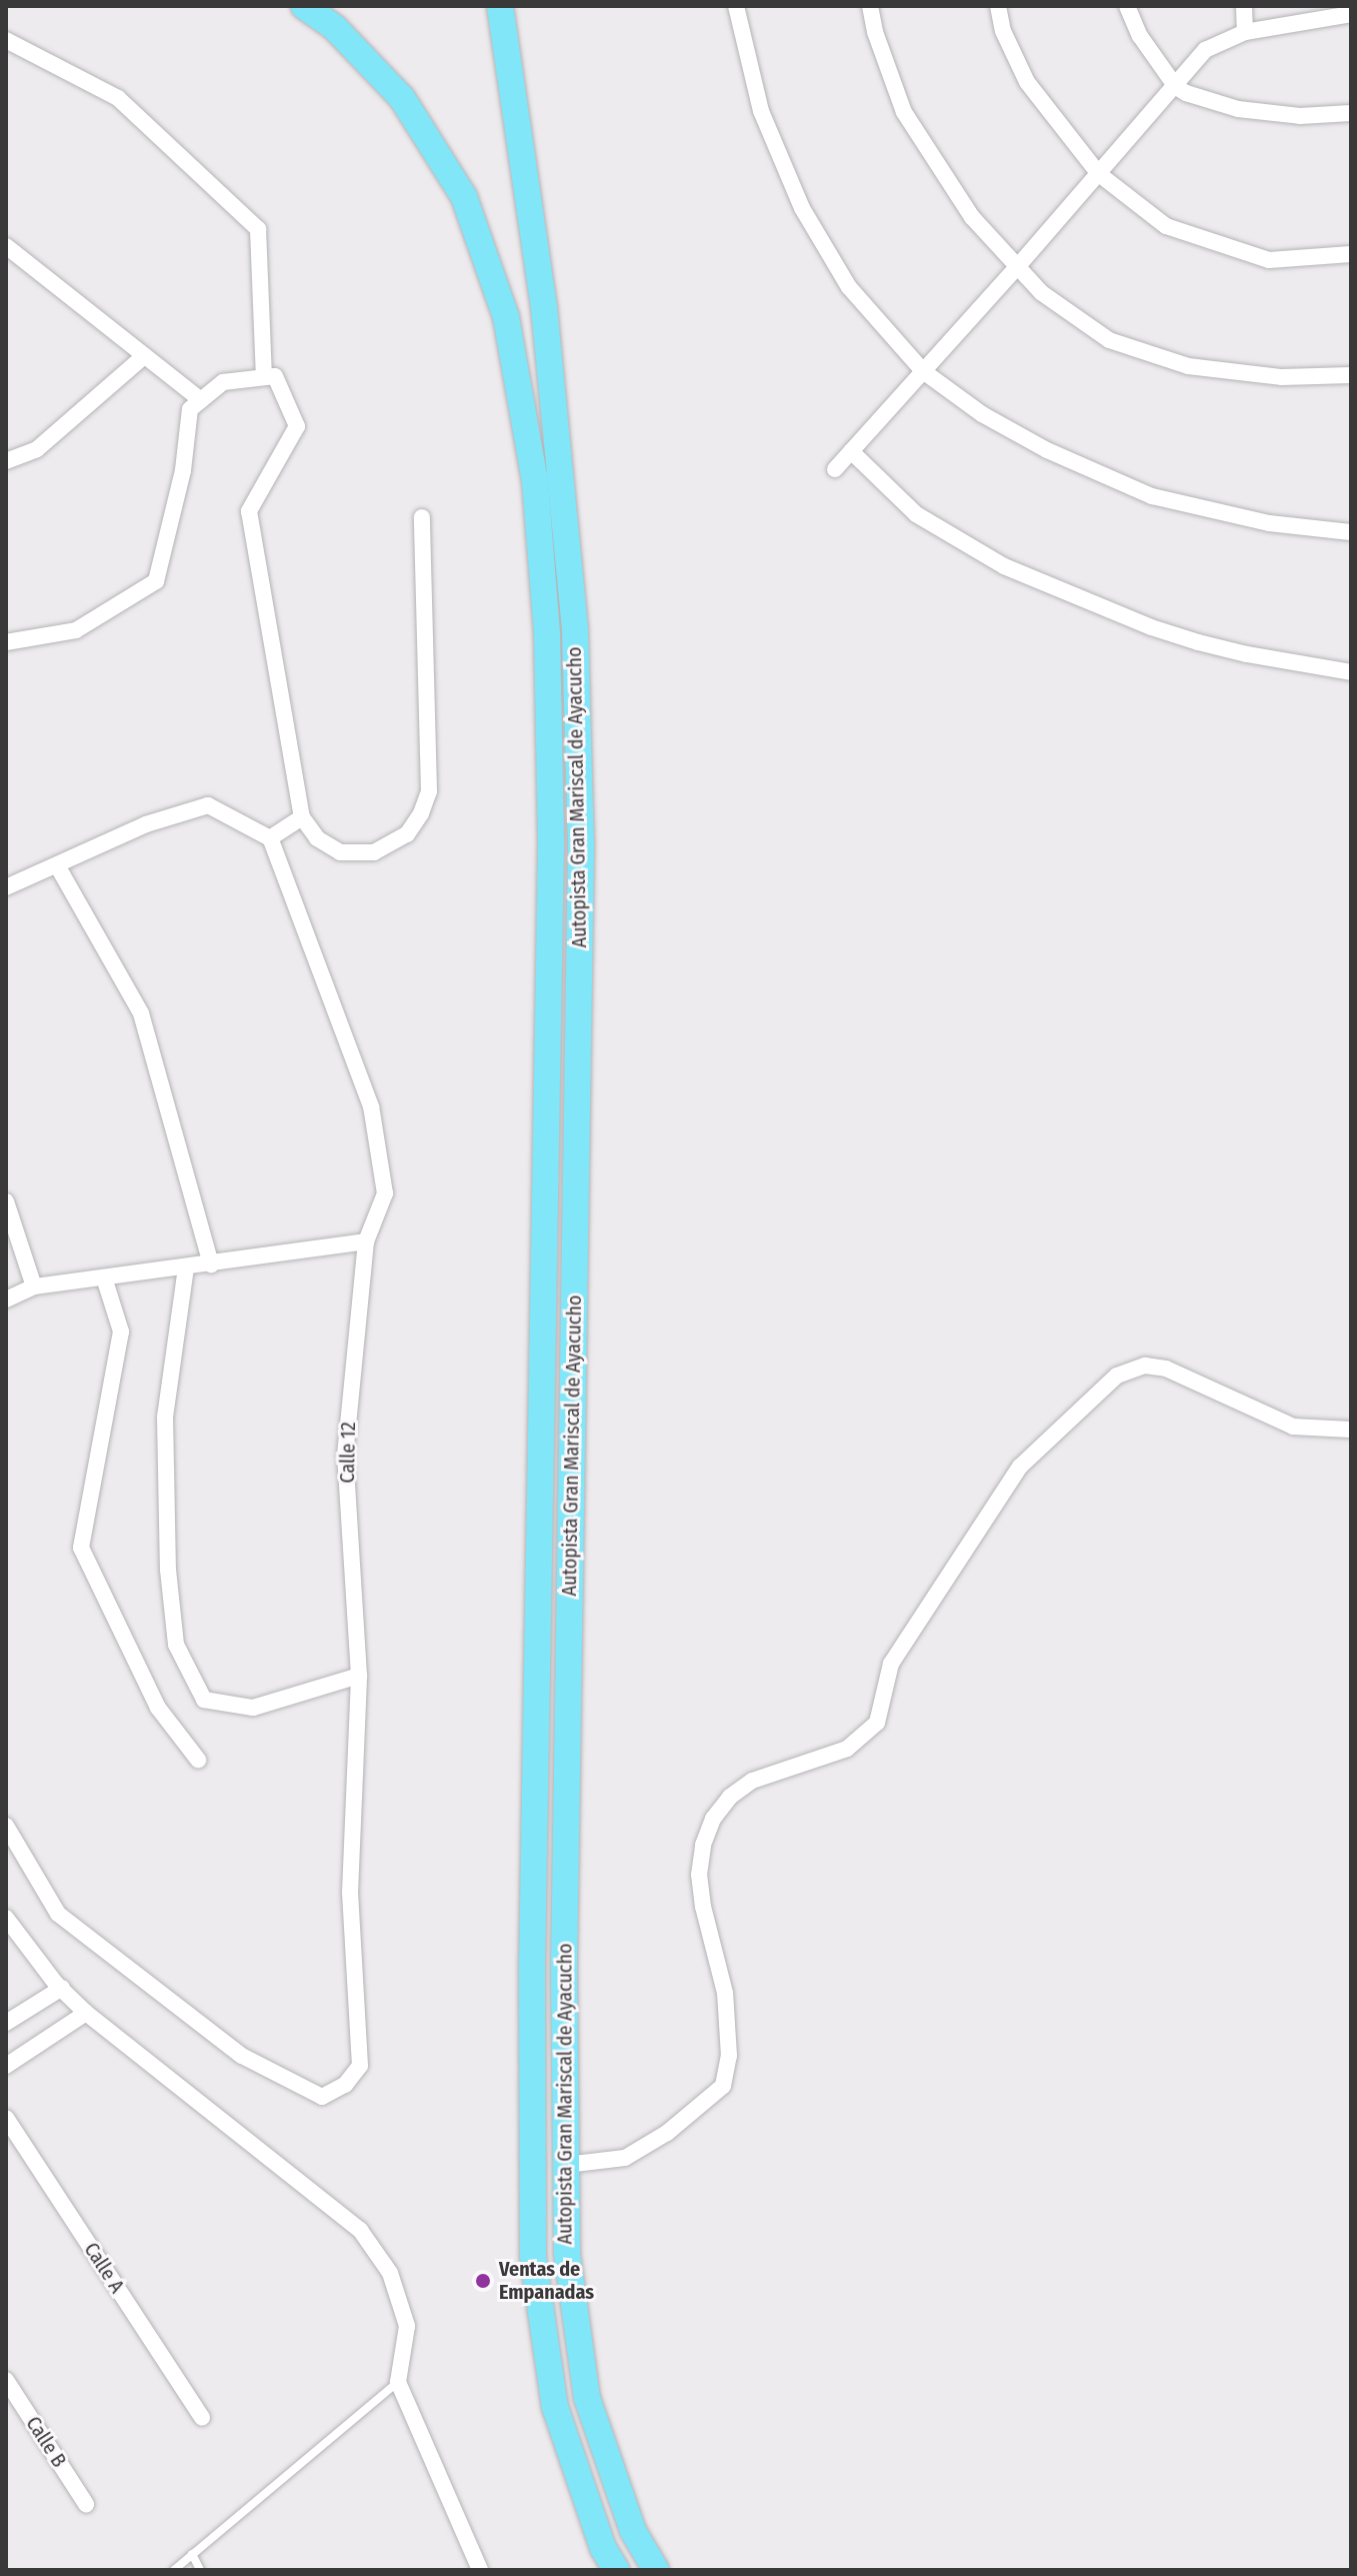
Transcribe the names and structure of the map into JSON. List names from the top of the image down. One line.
{"streets":{"highway":["Autopista Gran Mariscal de Ayacucho"],"street":["Calle 12","Calle A","Calle B"]},"places":["Ventas de Empanadas"]}
